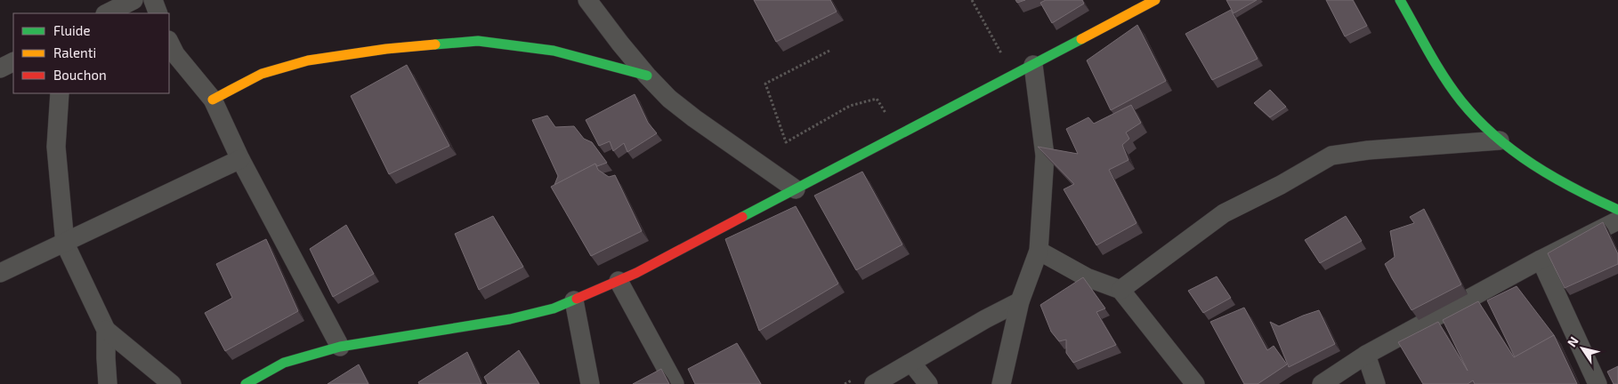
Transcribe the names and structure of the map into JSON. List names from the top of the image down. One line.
{"legend":["Fluide","Ralenti","Bouchon"],"north":"top left"}
